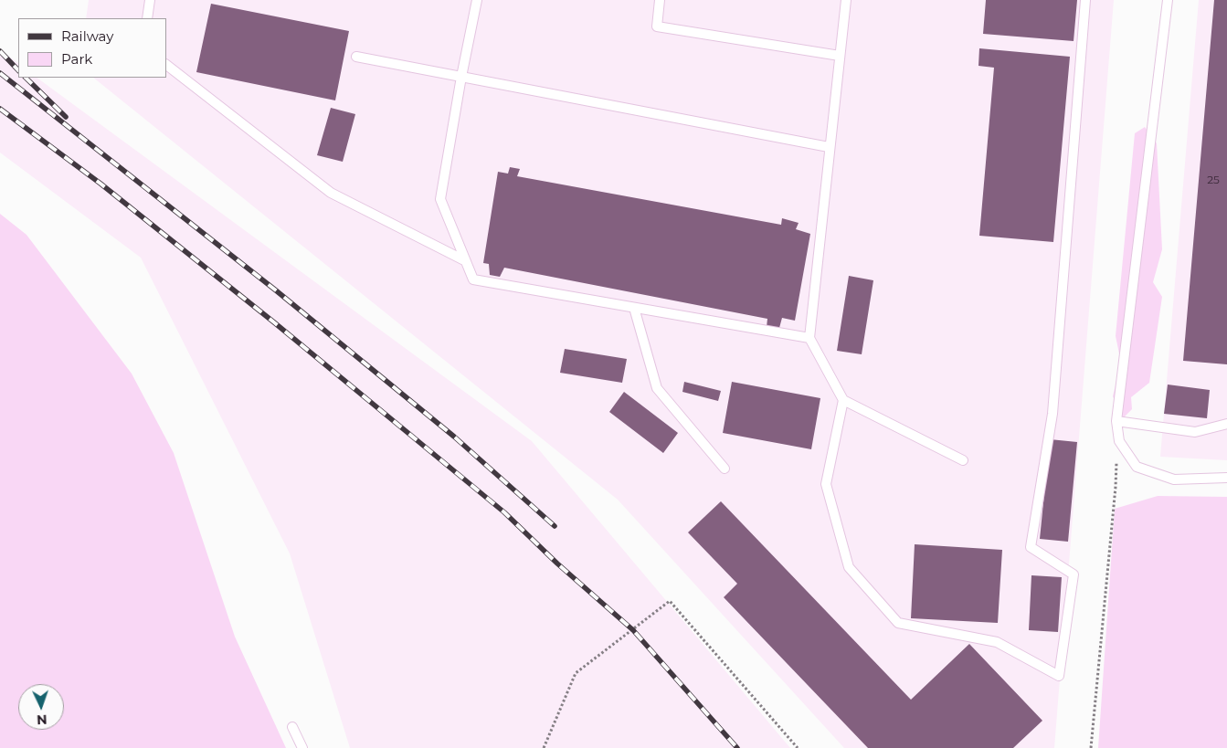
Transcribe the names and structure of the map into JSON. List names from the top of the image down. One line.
{"house_numbers":["25"],"legend":["Railway","Park"],"north":"bottom"}
